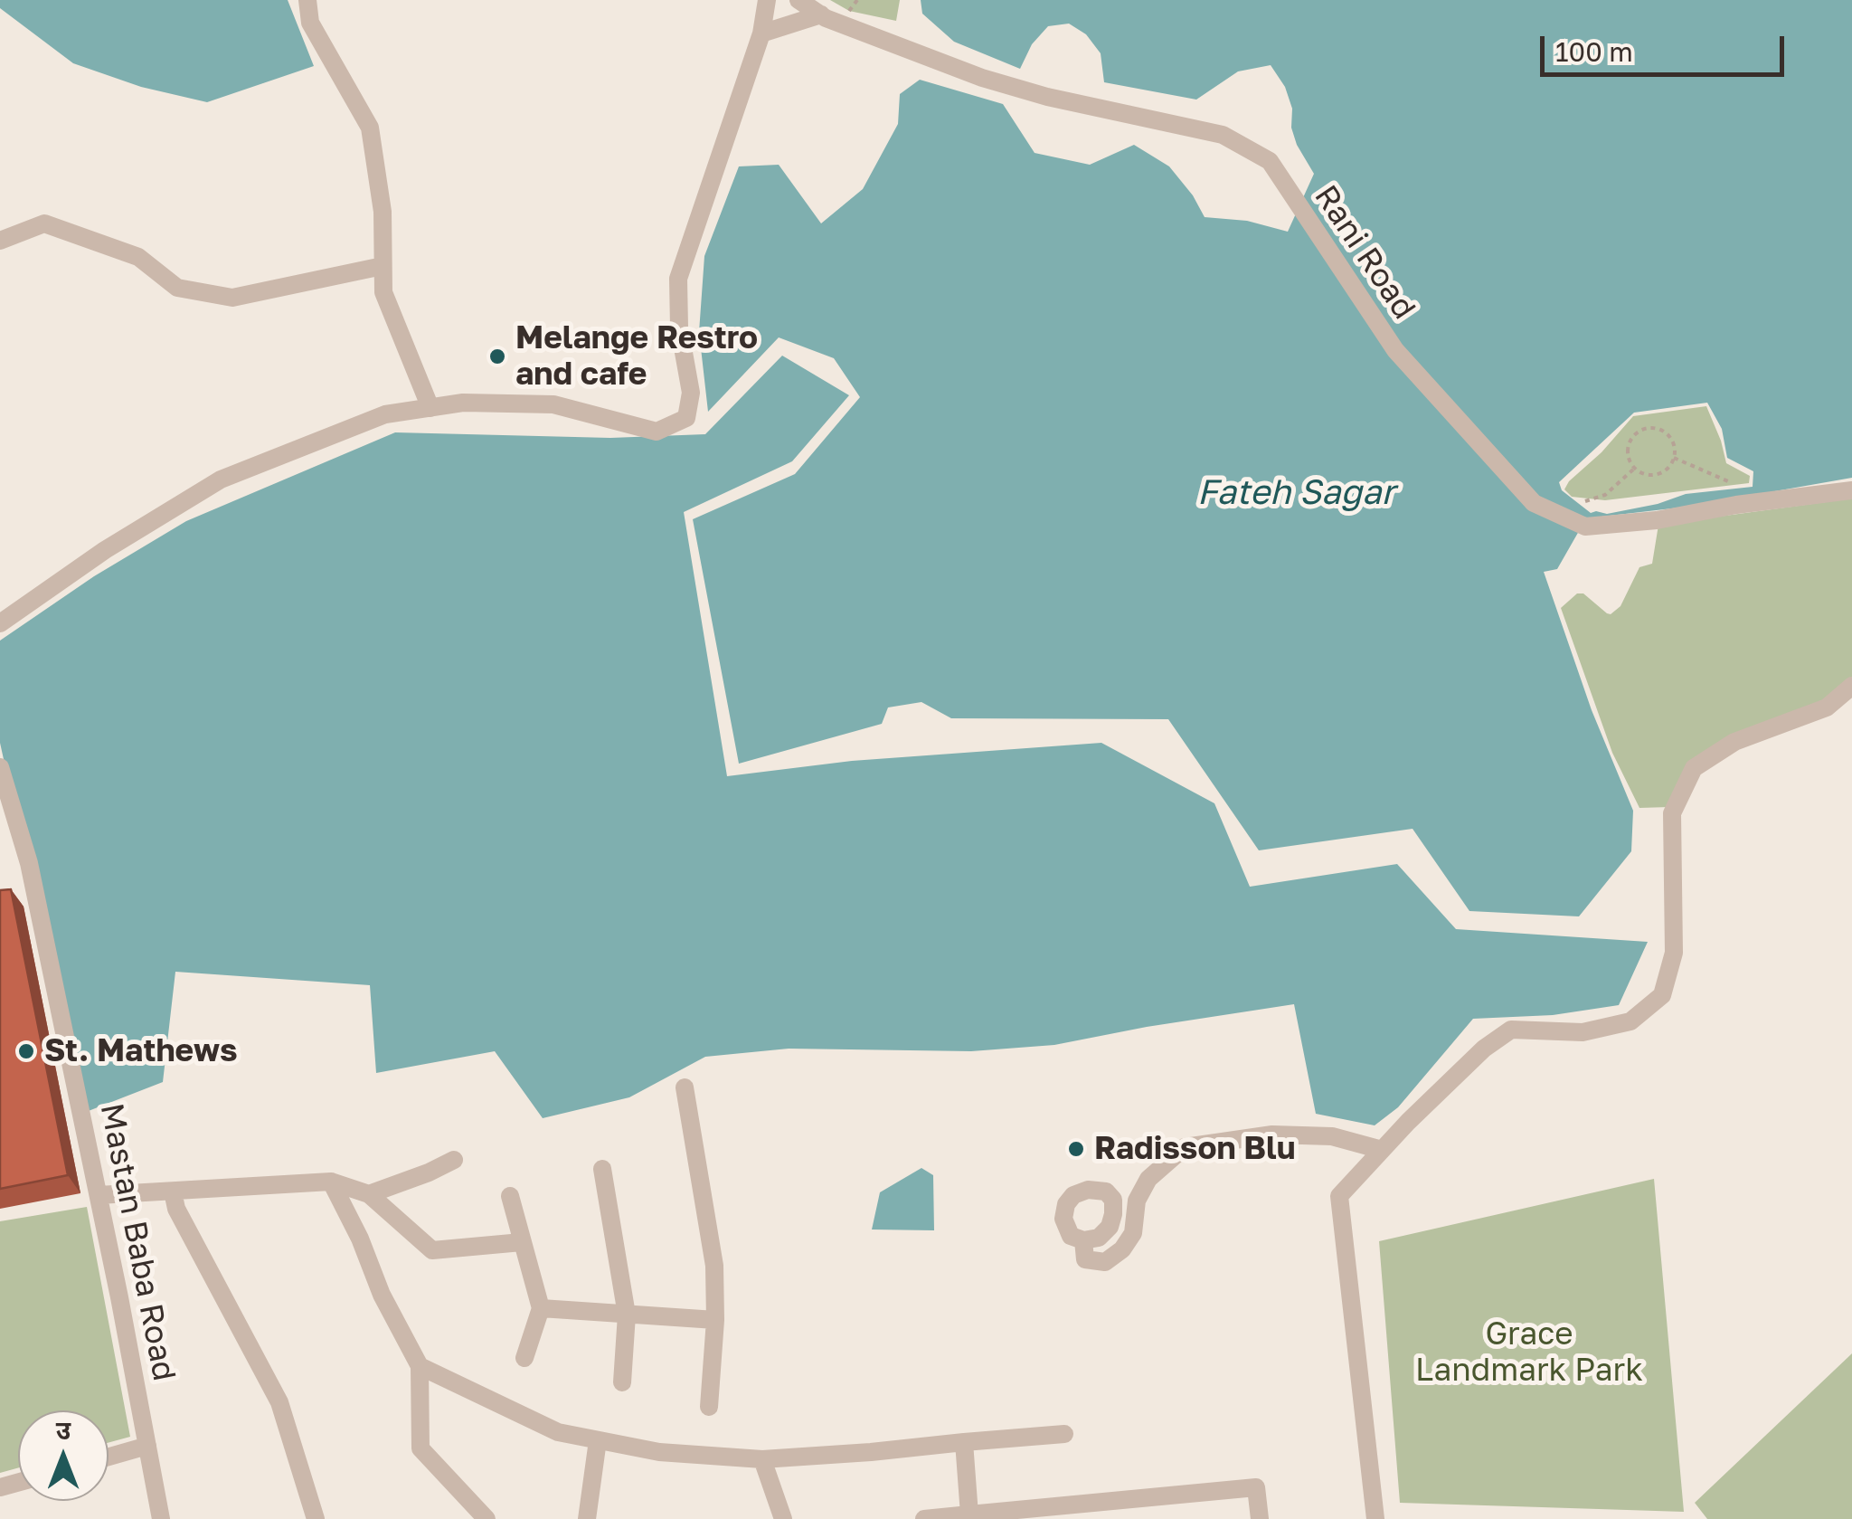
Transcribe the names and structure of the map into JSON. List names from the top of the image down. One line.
{"streets":{"street":["Rani Road","Mastan Baba Road"]},"water":["Fateh Sagar"],"parks":["Grace Landmark Park"],"places":["Melange Restro and cafe","St. Mathews","Radisson Blu"],"scale_bar":"100 m","north":"top"}
